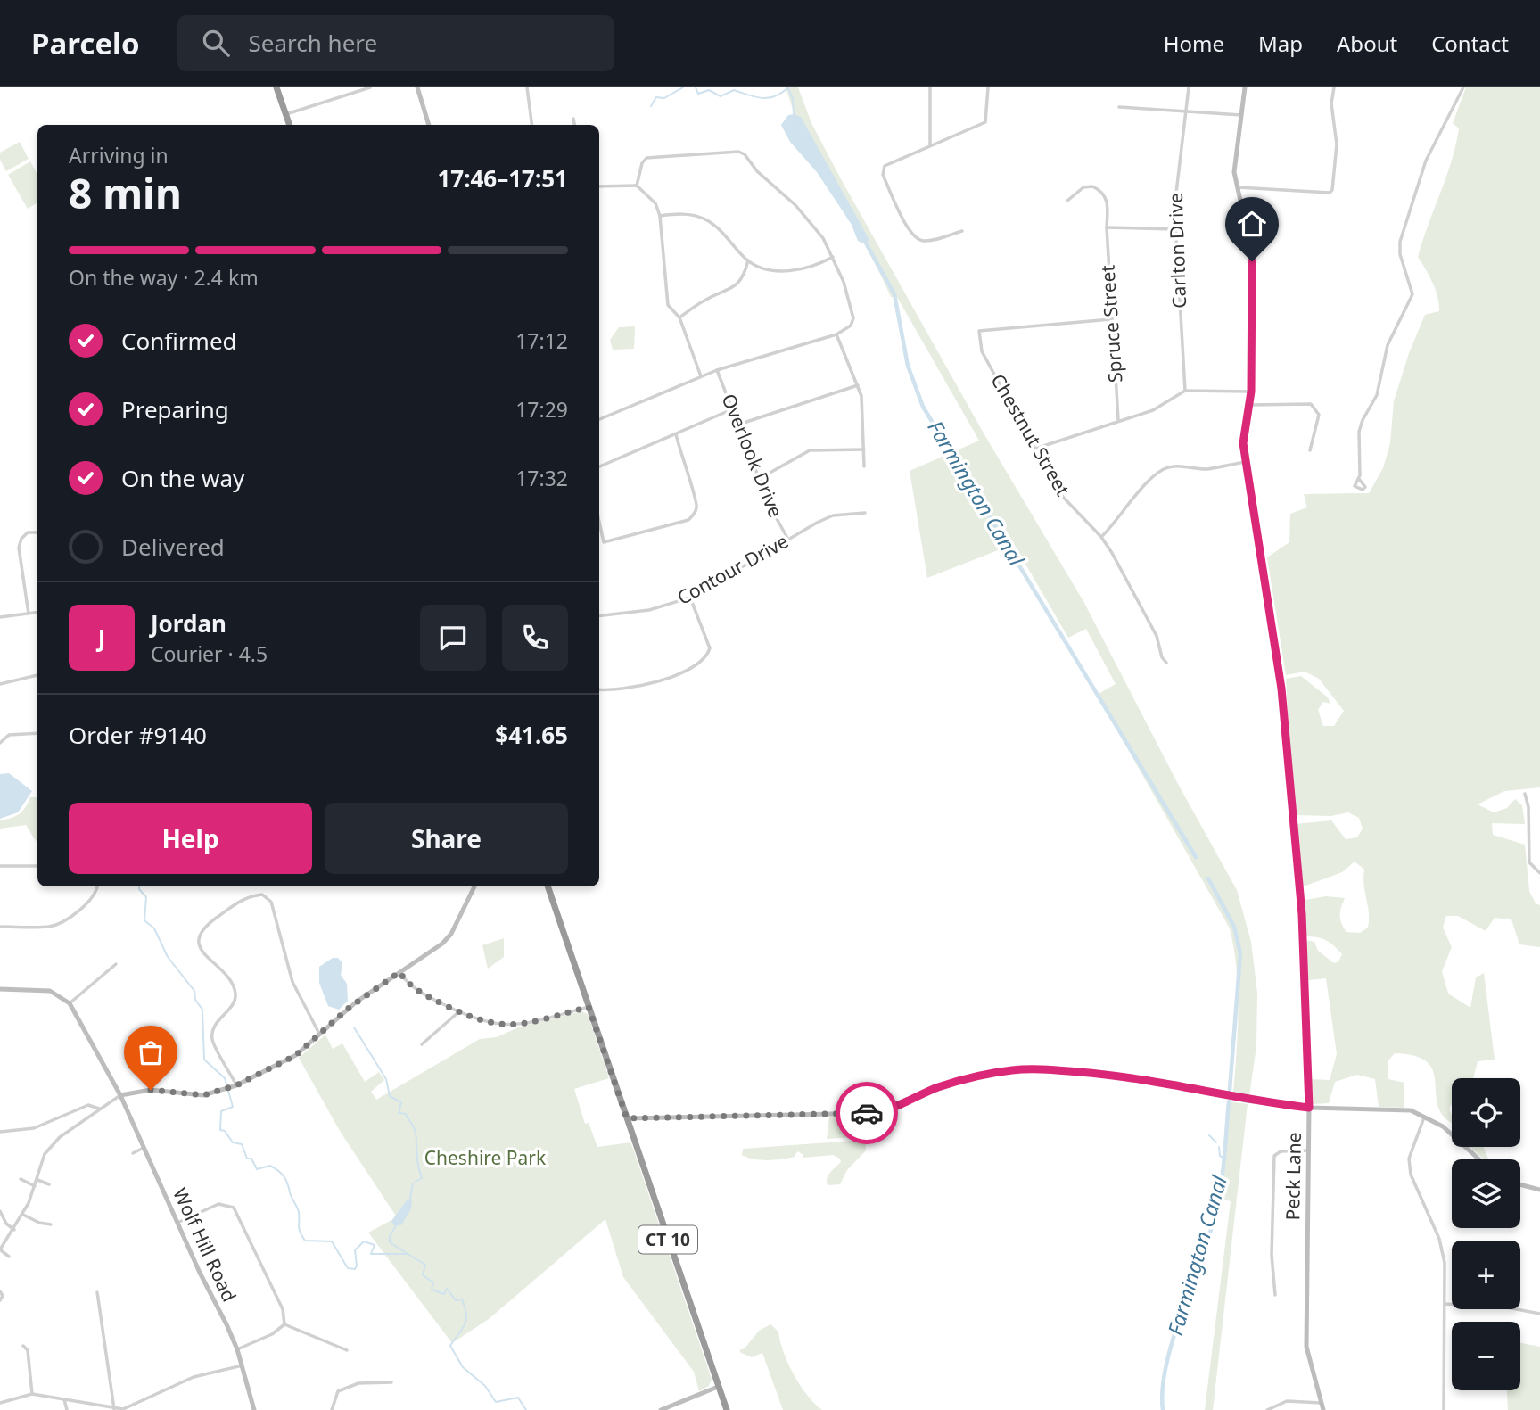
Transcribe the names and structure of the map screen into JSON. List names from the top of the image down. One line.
{"streets":{"highway":["CT 10"],"street":["Carlton Drive","Spruce Street","Chestnut Street","Overlook Drive","Contour Drive","Peck Lane","Wolf Hill Road"]},"crossings":[["Spruce Street","Chestnut Street"],["Overlook Drive","Contour Drive"]],"water":["Farmington Canal"],"parks":["Cheshire Park"],"page":{"header":"Parcelo","search":"Search here","nav":["Home","Map","About","Contact"],"heading":["8 min","Arriving in","17:46–17:51"],"panel":["Jordan","Courier · 4.5","Order #9140","$41.65"],"bar":"On the way · 2.4 km","list":[["Confirmed","17:12"],["Preparing","17:29"],["On the way","17:32"],"Delivered"],"round":"J","buttons":["Help","Share"],"map_buttons":["+","−"]}}
